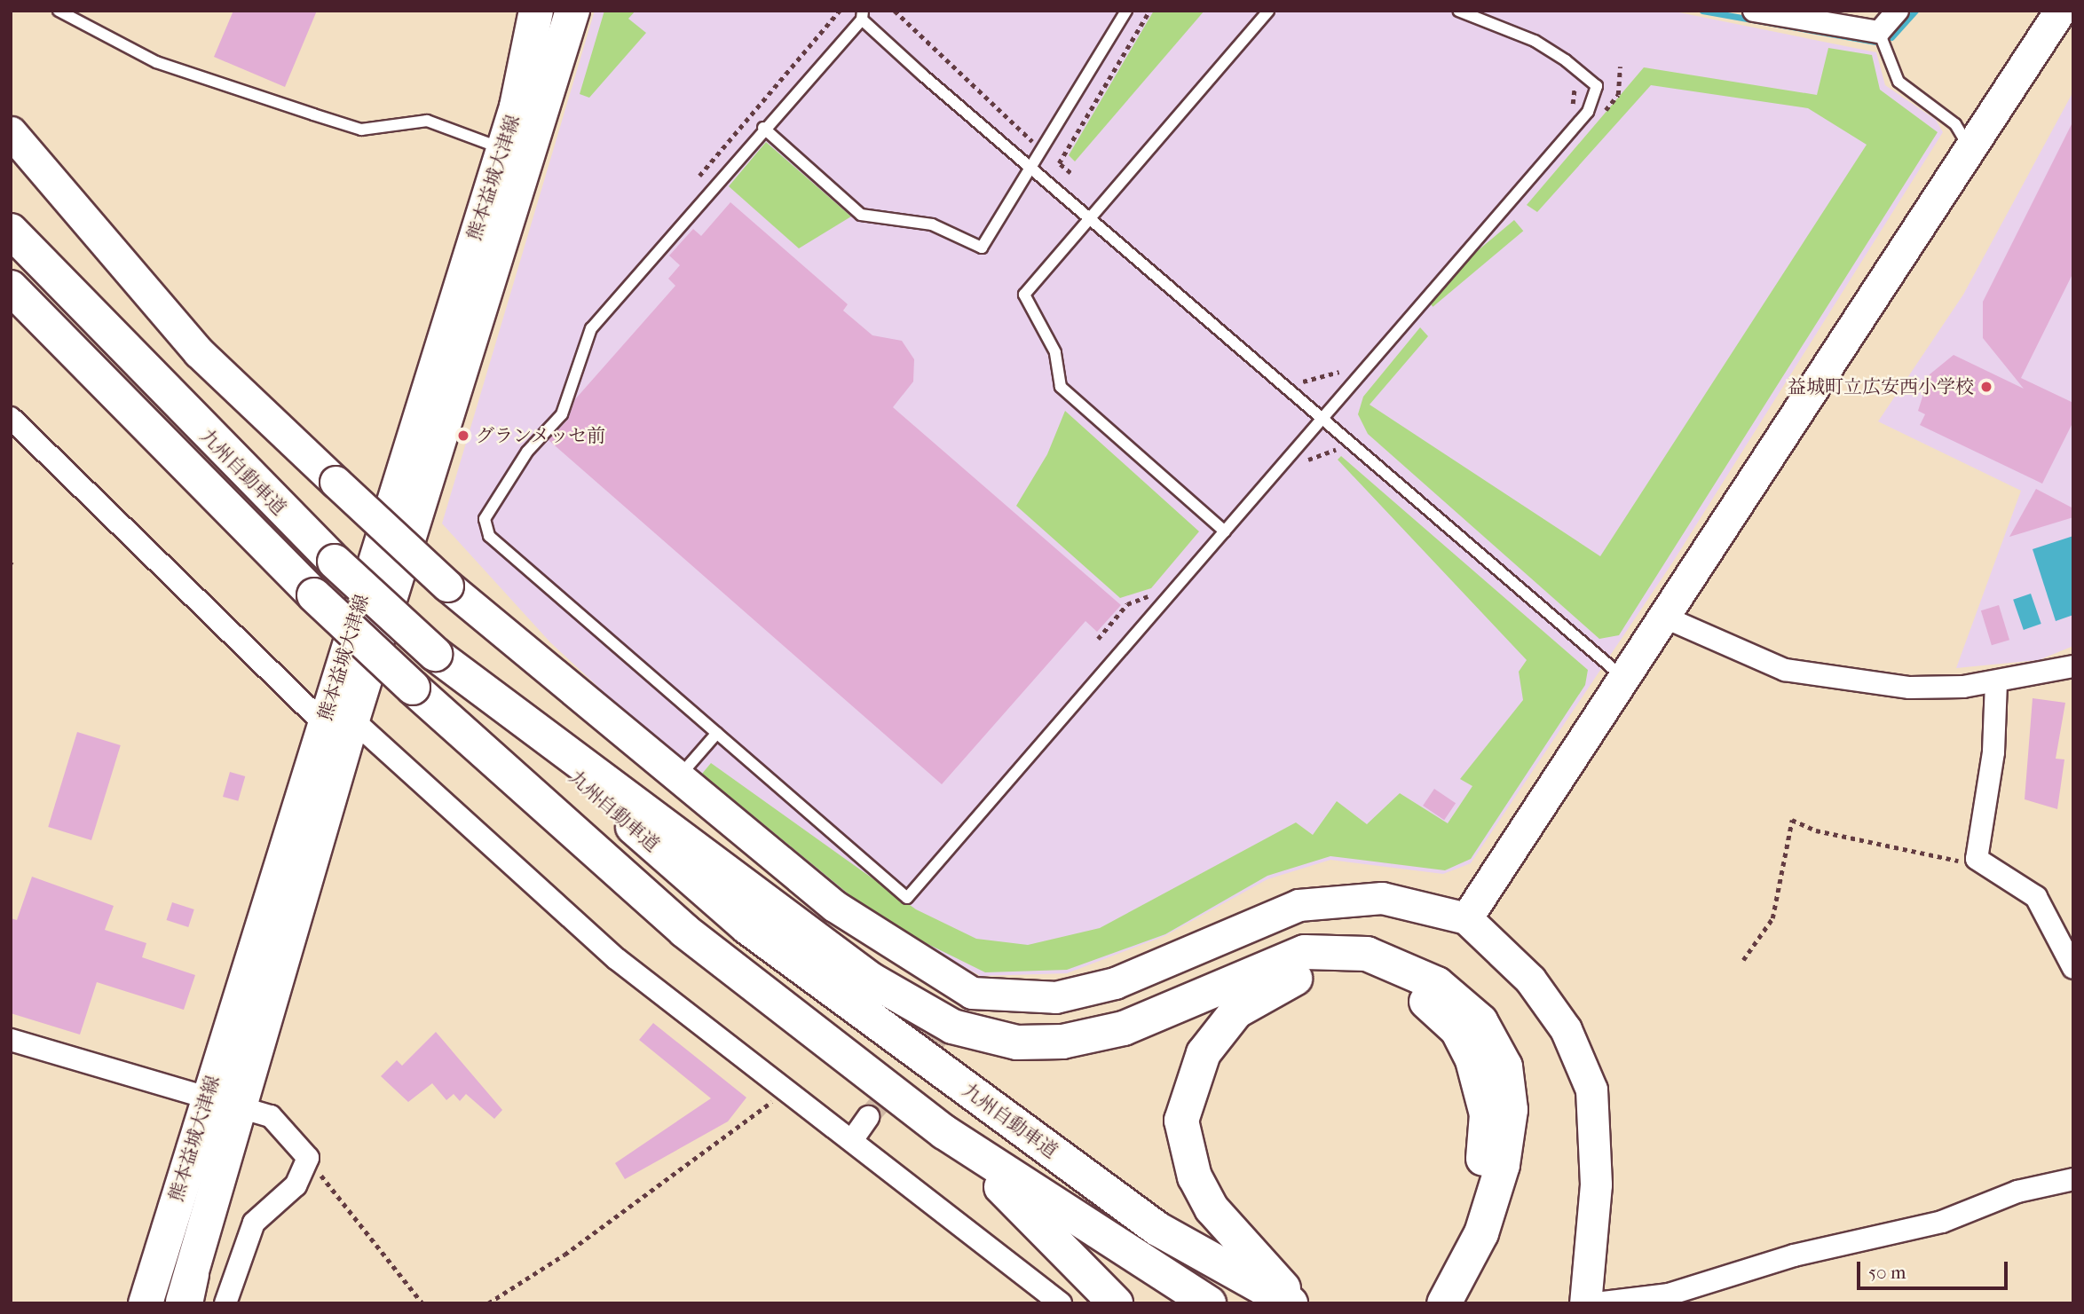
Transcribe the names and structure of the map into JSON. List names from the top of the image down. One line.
{"streets":{"main road":["熊本益城大津線","九州自動車道"]},"places":["益城町立広安西小学校","グランメッセ前"],"scale_bar":"50 m"}
